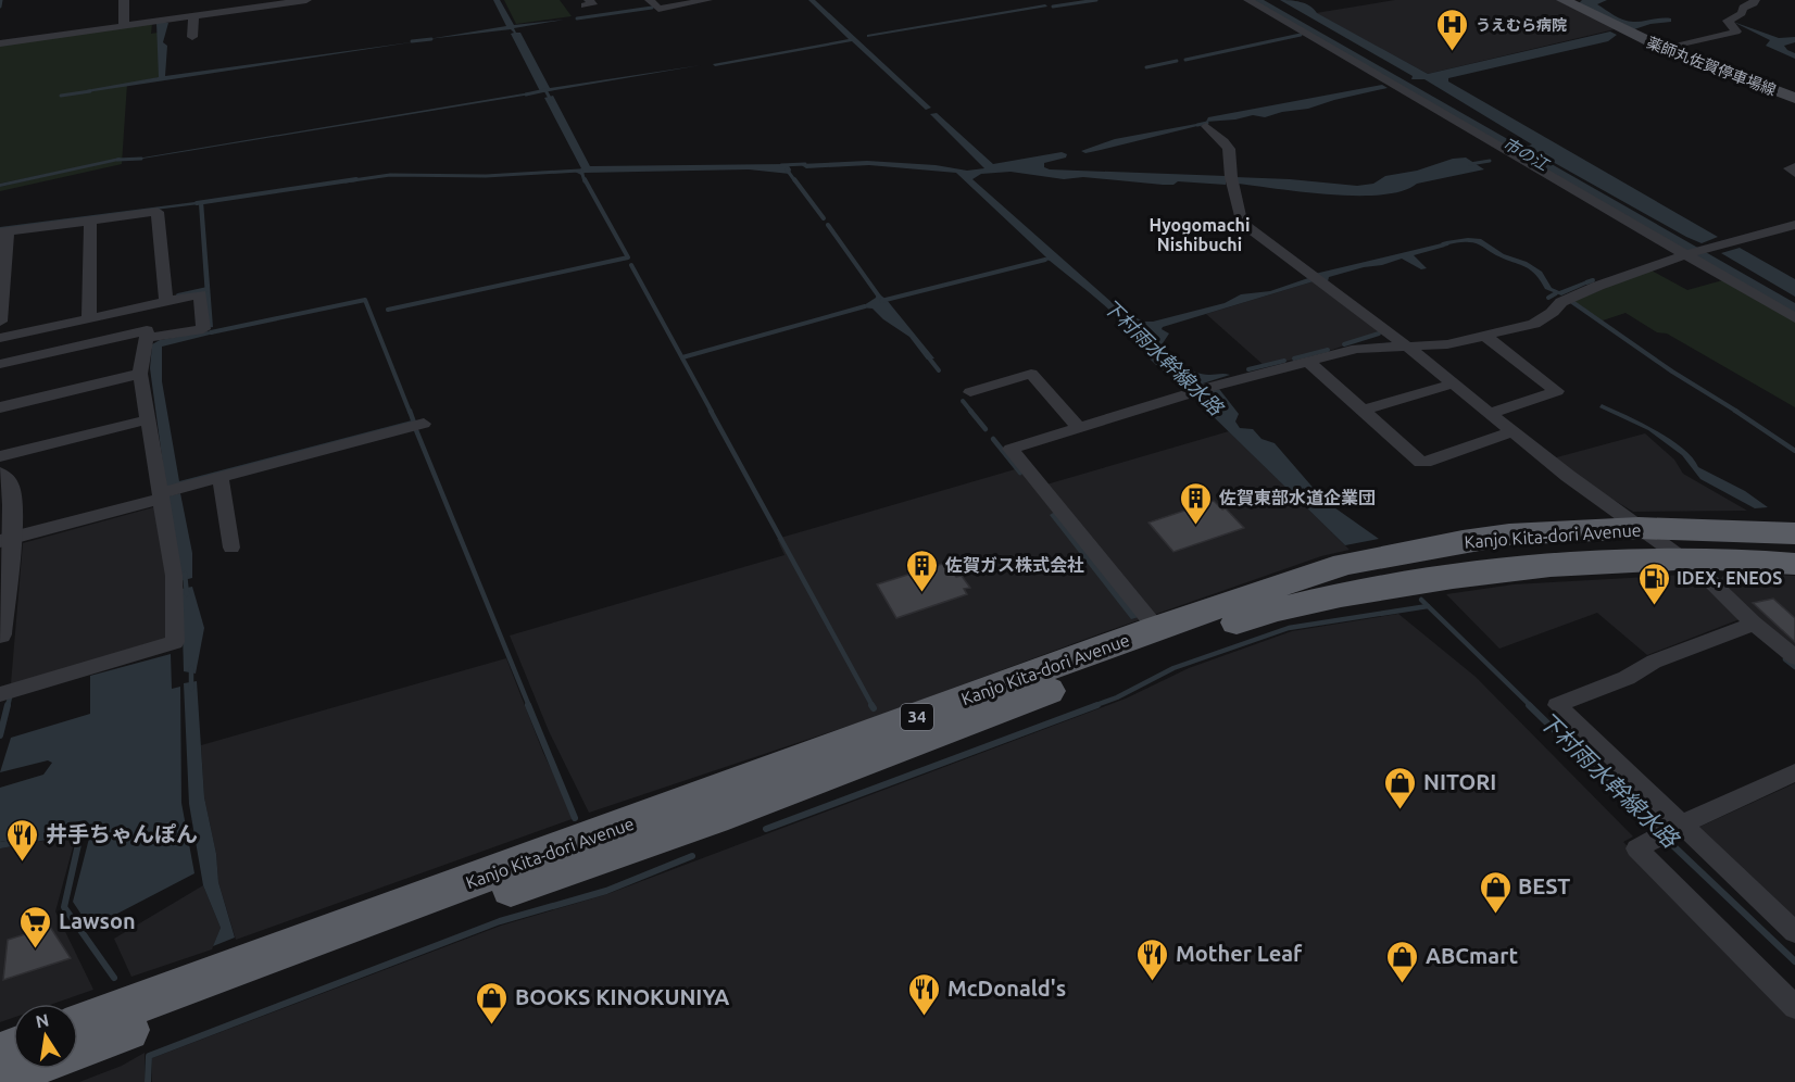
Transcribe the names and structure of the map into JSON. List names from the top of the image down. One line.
{"streets":{"highway":["Kanjo Kita-dori Avenue","34"],"main road":["薬師丸佐賀停車場線"]},"districts":["Hyogomachi Nishibuchi"],"water":["市の江","下村雨水幹線水路"],"places":{"hospital":["うえむら病院"],"building":["佐賀東部水道企業団","佐賀ガス株式会社"],"fuel station":["IDEX, ENEOS"],"shop":["NITORI","BEST","ABCmart","BOOKS KINOKUNIYA"],"restaurant":["井手ちゃんぽん","Mother Leaf","McDonald's"],"supermarket":["Lawson"]},"north":"top"}
